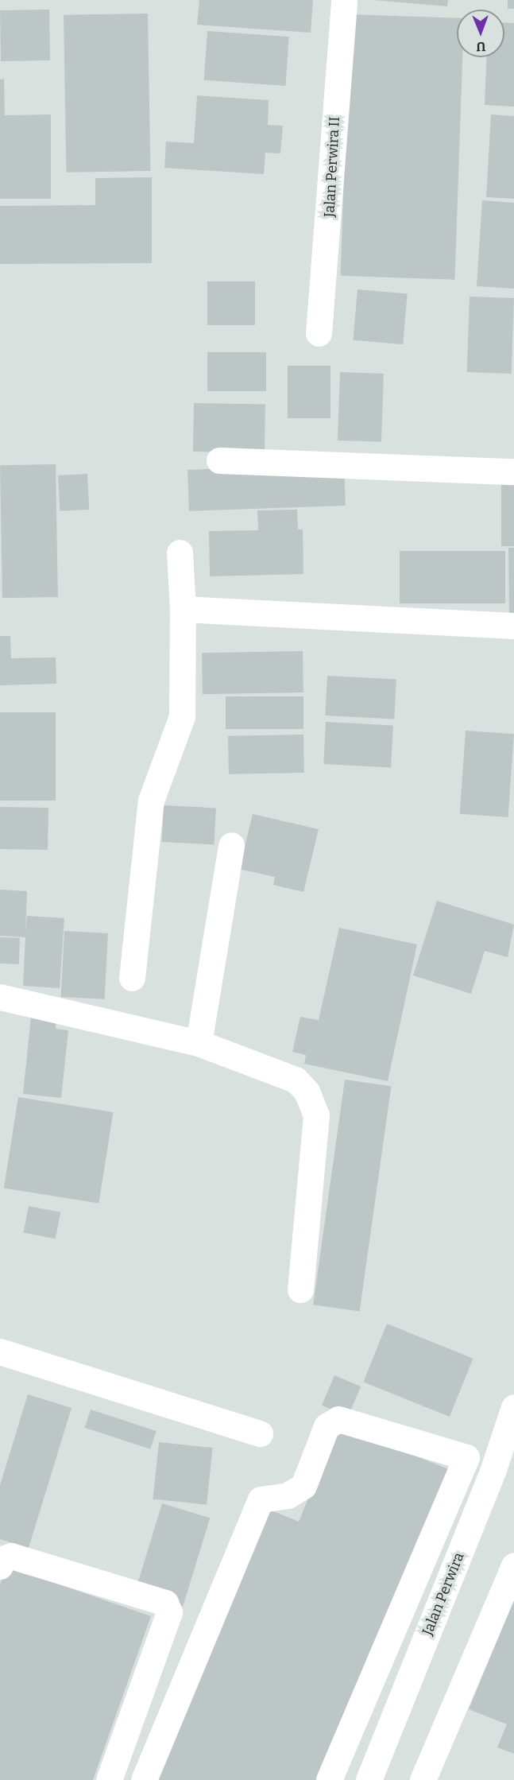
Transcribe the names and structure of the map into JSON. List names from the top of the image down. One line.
{"streets":{"street":["Jalan Perwira II","Jalan Perwira"]},"north":"bottom"}
